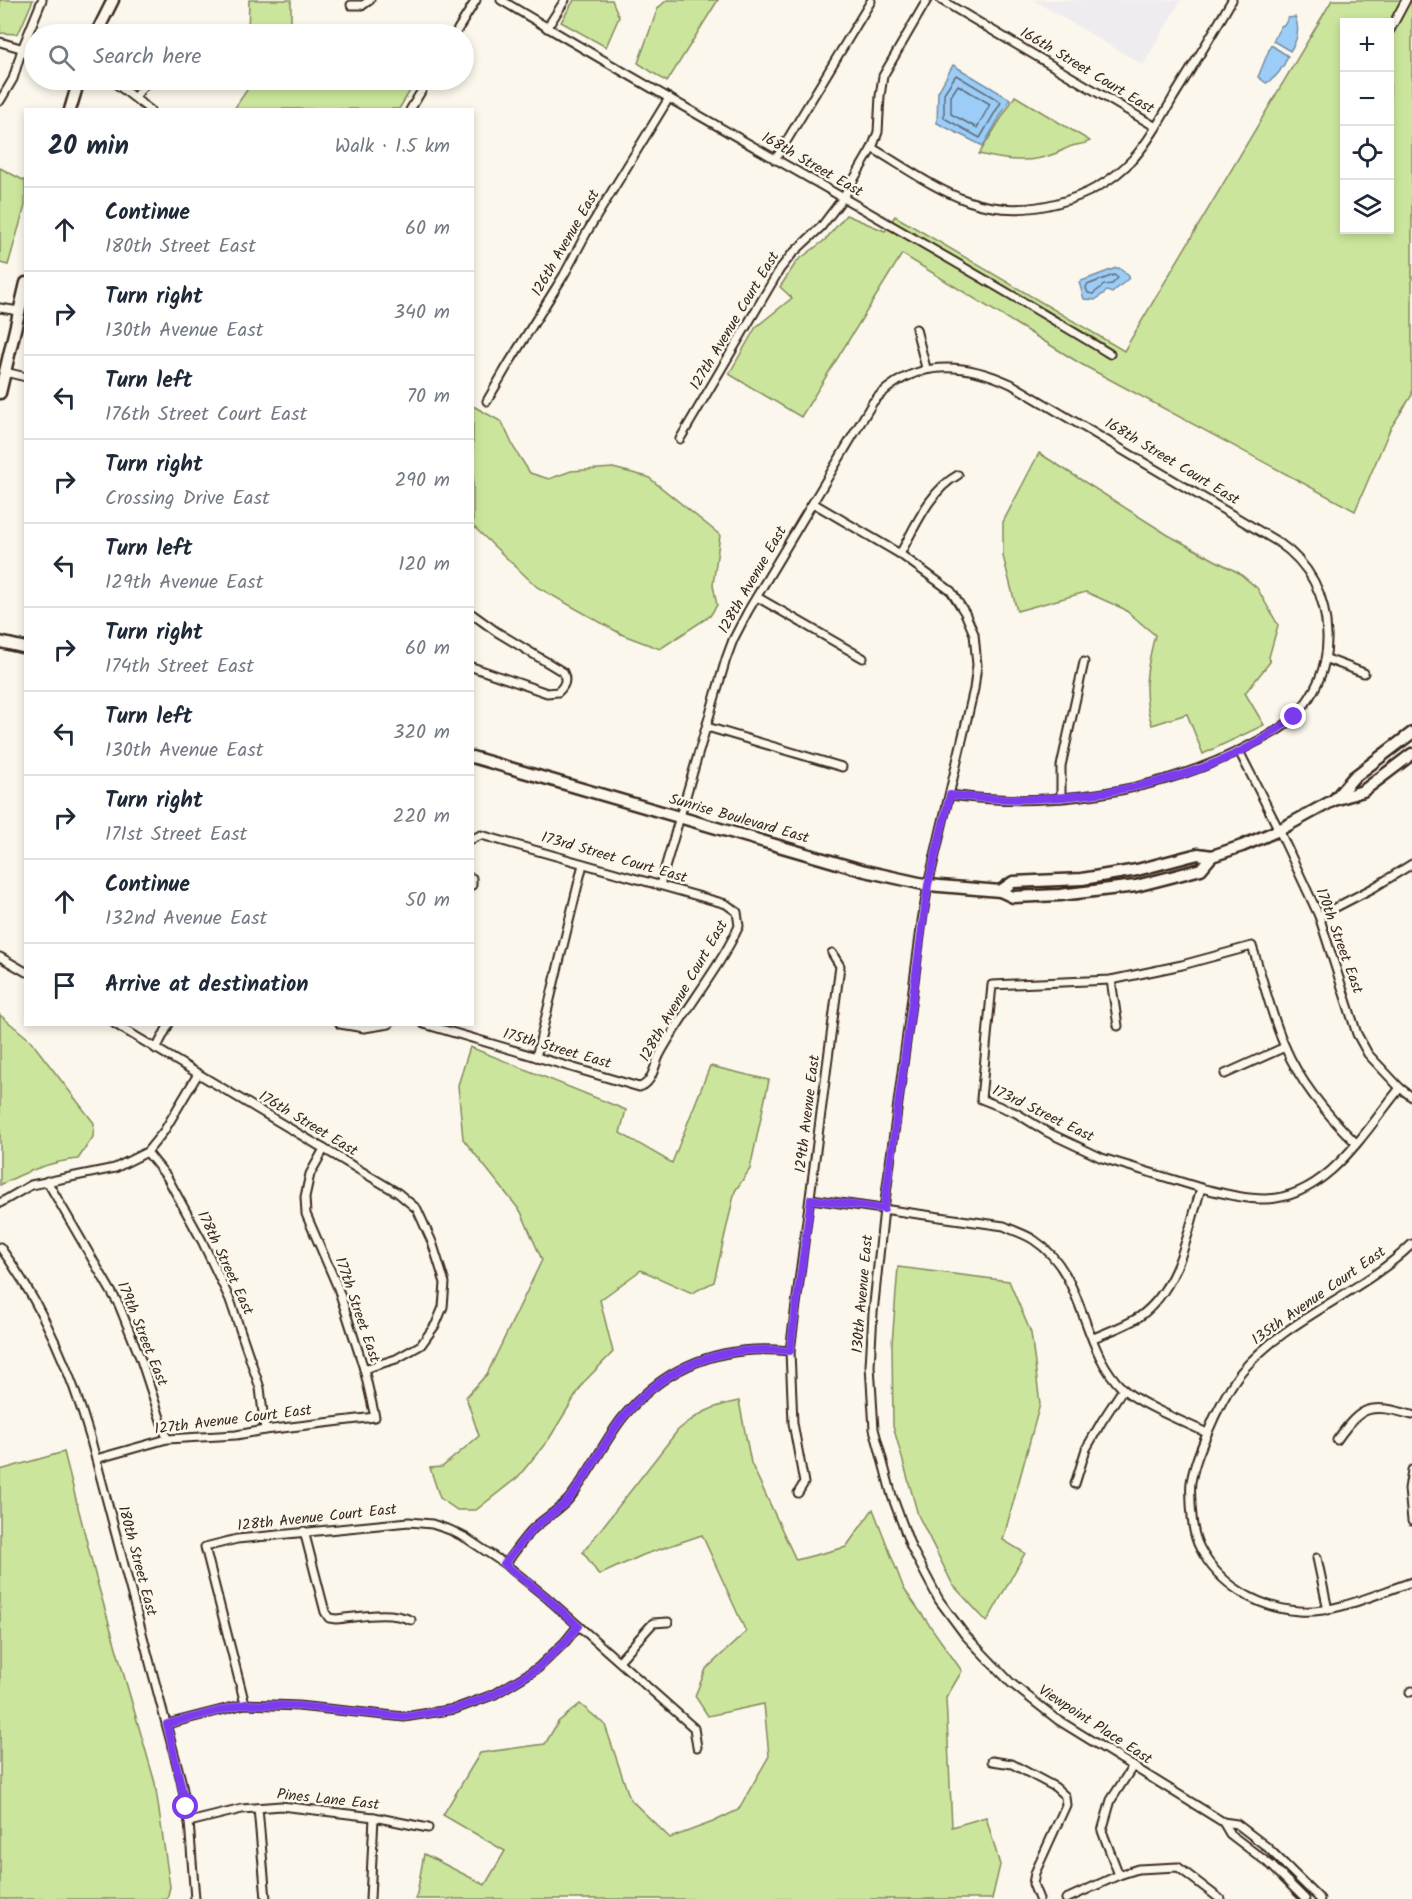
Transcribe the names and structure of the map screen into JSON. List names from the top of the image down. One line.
{"streets":{"street":["166th Street Court East","168th Street East","126th Avenue East","127th Avenue Court East","168th Street Court East","128th Avenue East","Sunrise Boulevard East","173rd Street Court East","170th Street East","128th Avenue Court East","175th Street East","129th Avenue East","173rd Street East","176th Street East","178th Street East","130th Avenue East","135th Avenue Court East","177th Street East","179th Street East","180th Street East","Viewpoint Place East","Pines Lane East"]},"crossings":[["168th Street East","126th Avenue East"],["168th Street East","127th Avenue Court East"],["127th Avenue Court East","178th Street East"],["127th Avenue Court East","177th Street East"],["127th Avenue Court East","179th Street East"],["127th Avenue Court East","180th Street East"],["168th Street Court East","128th Avenue East"],["128th Avenue East","Sunrise Boulevard East"],["128th Avenue East","173rd Street Court East"],["128th Avenue East","130th Avenue East"],["Sunrise Boulevard East","170th Street East"],["Sunrise Boulevard East","130th Avenue East"],["173rd Street Court East","128th Avenue Court East"],["128th Avenue Court East","175th Street East"],["176th Street East","177th Street East"],["130th Avenue East","Viewpoint Place East"],["180th Street East","Pines Lane East"]],"page":{"map_buttons":["+","−"],"search":"Search here","heading":["20 min","Walk · 1.5 km"],"list":[["Continue","180th Street East","60 m"],["Turn right","130th Avenue East","340 m"],["Turn left","176th Street Court East","70 m"],["Turn right","Crossing Drive East","290 m"],["Turn left","129th Avenue East","120 m"],["Turn right","174th Street East","60 m"],["Turn left","130th Avenue East","320 m"],["Turn right","171st Street East","220 m"],["Continue","132nd Avenue East","50 m"],"Arrive at destination"]}}
